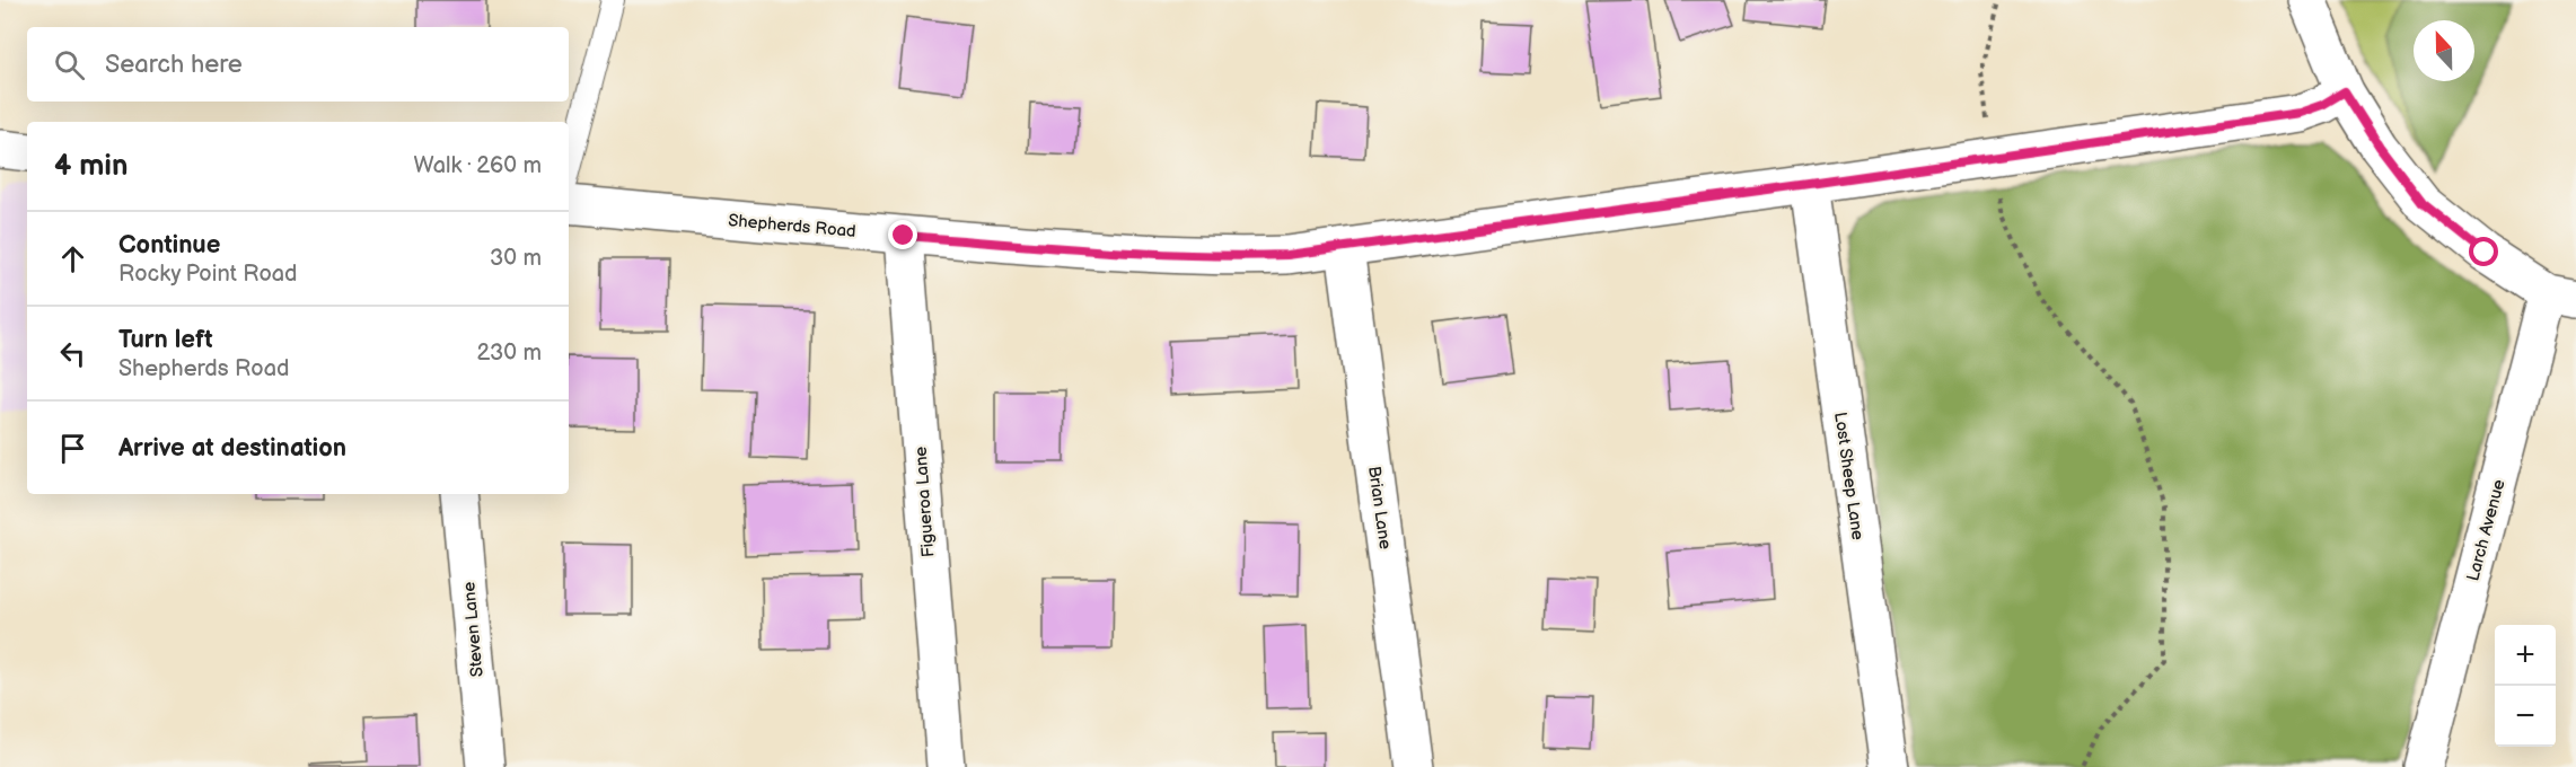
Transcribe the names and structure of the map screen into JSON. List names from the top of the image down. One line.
{"streets":{"street":["Shepherds Road","Lost Sheep Lane","Figueroa Lane","Brian Lane","Larch Avenue","Steven Lane"]},"crossings":[["Shepherds Road","Lost Sheep Lane"],["Shepherds Road","Figueroa Lane"],["Shepherds Road","Brian Lane"]],"north":"top","page":{"search":"Search here","heading":["4 min","Walk · 260 m"],"list":[["Continue","Rocky Point Road","30 m"],["Turn left","Shepherds Road","230 m"],"Arrive at destination"],"map_buttons":["+","−"]}}
